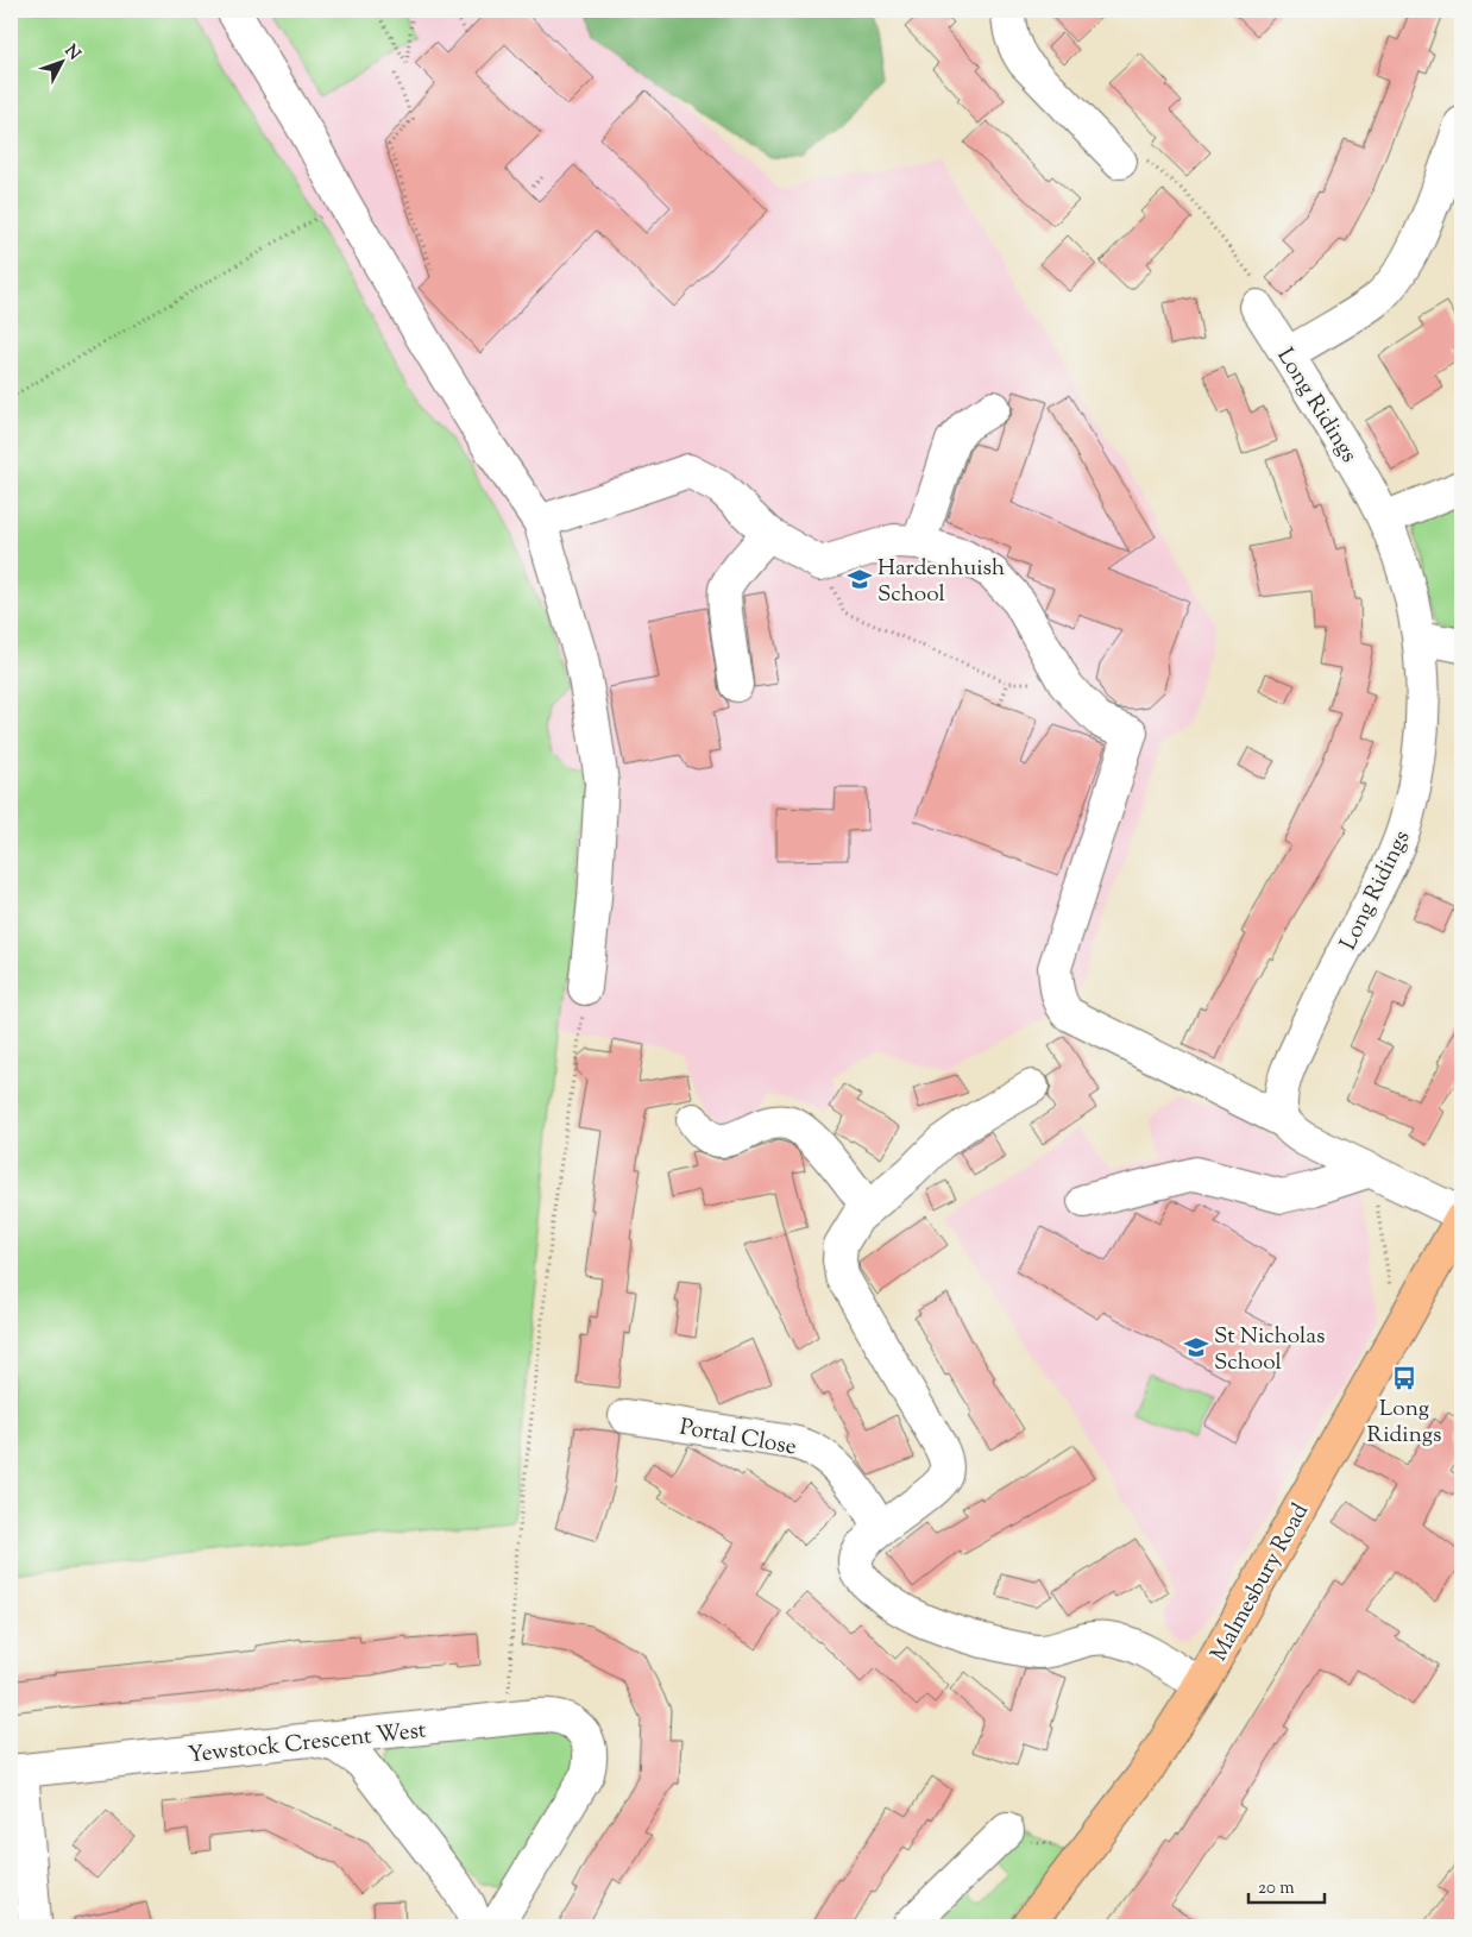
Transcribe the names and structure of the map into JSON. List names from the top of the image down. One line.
{"streets":{"main road":["Malmesbury Road"],"street":["Long Ridings","Portal Close","Yewstock Crescent West"]},"places":{"school or university":["Hardenhuish School","St Nicholas School"],"bus stop":["Long Ridings"]},"scale_bar":"20 m","north":"top right"}
